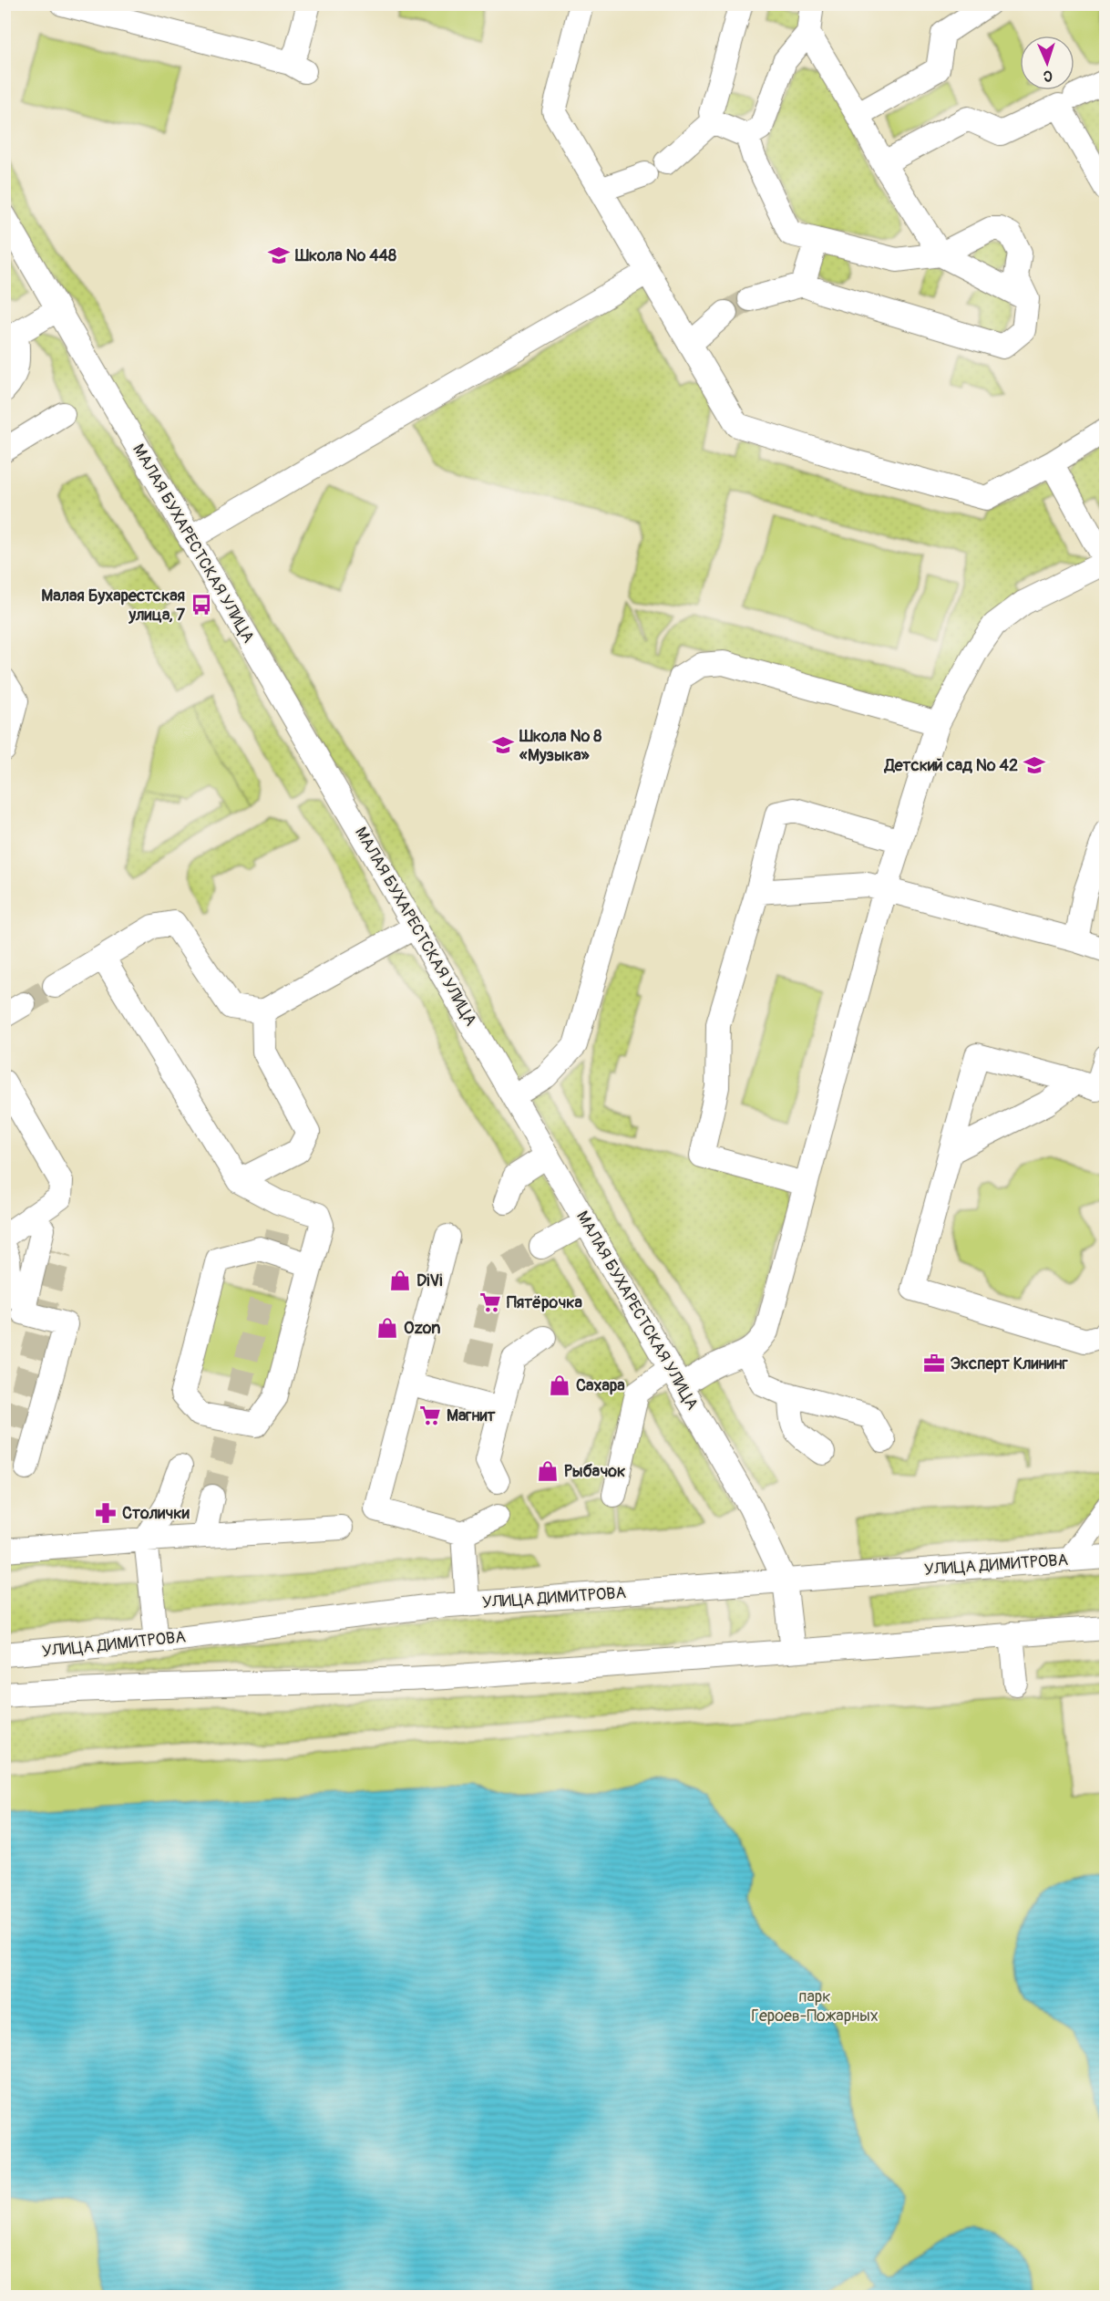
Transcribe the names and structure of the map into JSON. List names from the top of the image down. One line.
{"streets":{"street":["МАЛАЯ БУХАРЕСТСКАЯ УЛИЦА","УЛИЦА ДИМИТРОВА"]},"crossings":[["МАЛАЯ БУХАРЕСТСКАЯ УЛИЦА","УЛИЦА ДИМИТРОВА"]],"parks":["парк Героев-Пожарных"],"places":{"school or university":["Школа № 448","Школа № 8 «Музыка»","Детский сад № 42"],"bus stop":["Малая Бухарестская улица, 7"],"shop":["DiVi","Ozon","Сахара","Рыбачок"],"supermarket":["Пятёрочка","Магнит"],"office":["Эксперт Клининг"],"pharmacy":["Столички"]},"north":"bottom"}
